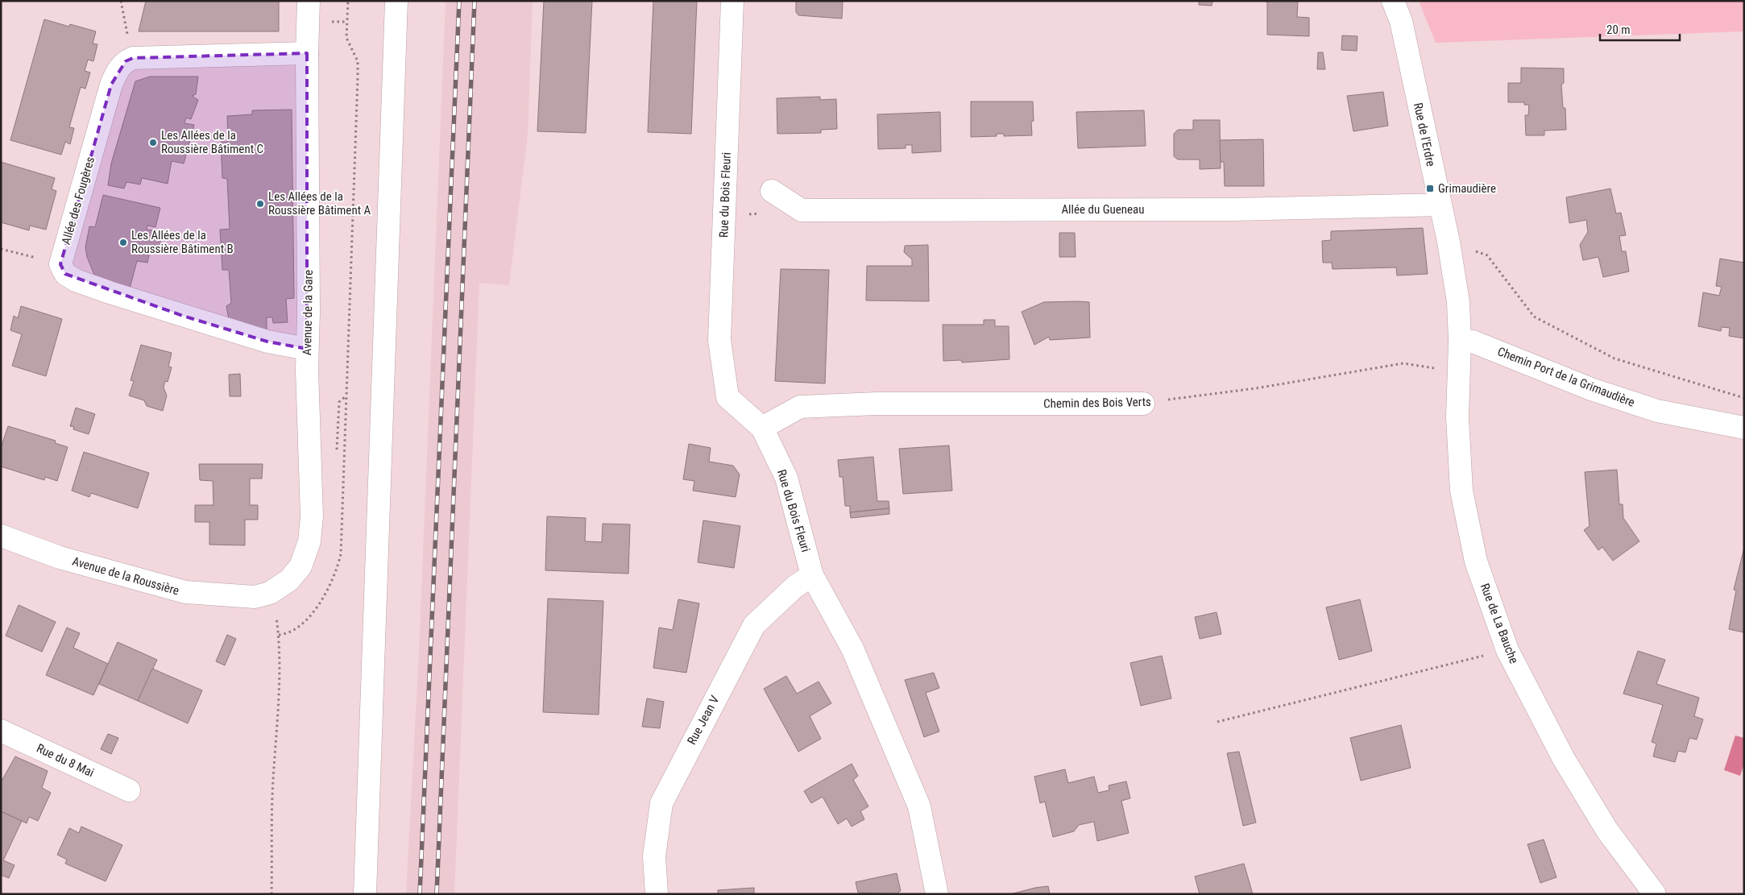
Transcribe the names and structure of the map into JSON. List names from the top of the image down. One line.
{"streets":{"street":["Rue de l'Erdre","Rue du Bois Fleuri","Allée des Fougères","Allée du Gueneau","Avenue de la Gare","Chemin Port de la Grimaudière","Chemin des Bois Verts","Avenue de la Roussière","Rue de La Bauche","Rue Jean V","Rue du 8 Mai"]},"crossings":[["Rue de l'Erdre","Allée du Gueneau"],["Rue de l'Erdre","Chemin Port de la Grimaudière"],["Rue de l'Erdre","Rue de La Bauche"],["Rue du Bois Fleuri","Chemin des Bois Verts"],["Rue du Bois Fleuri","Rue Jean V"],["Avenue de la Gare","Avenue de la Roussière"],["Chemin Port de la Grimaudière","Rue de La Bauche"],["Chemin des Bois Verts","Rue de La Bauche"]],"places":{"other":["Les Allées de la Roussière Bâtiment C","Les Allées de la Roussière Bâtiment A","Les Allées de la Roussière Bâtiment B"],"transit":["Grimaudière"]},"scale_bar":"20 m"}
